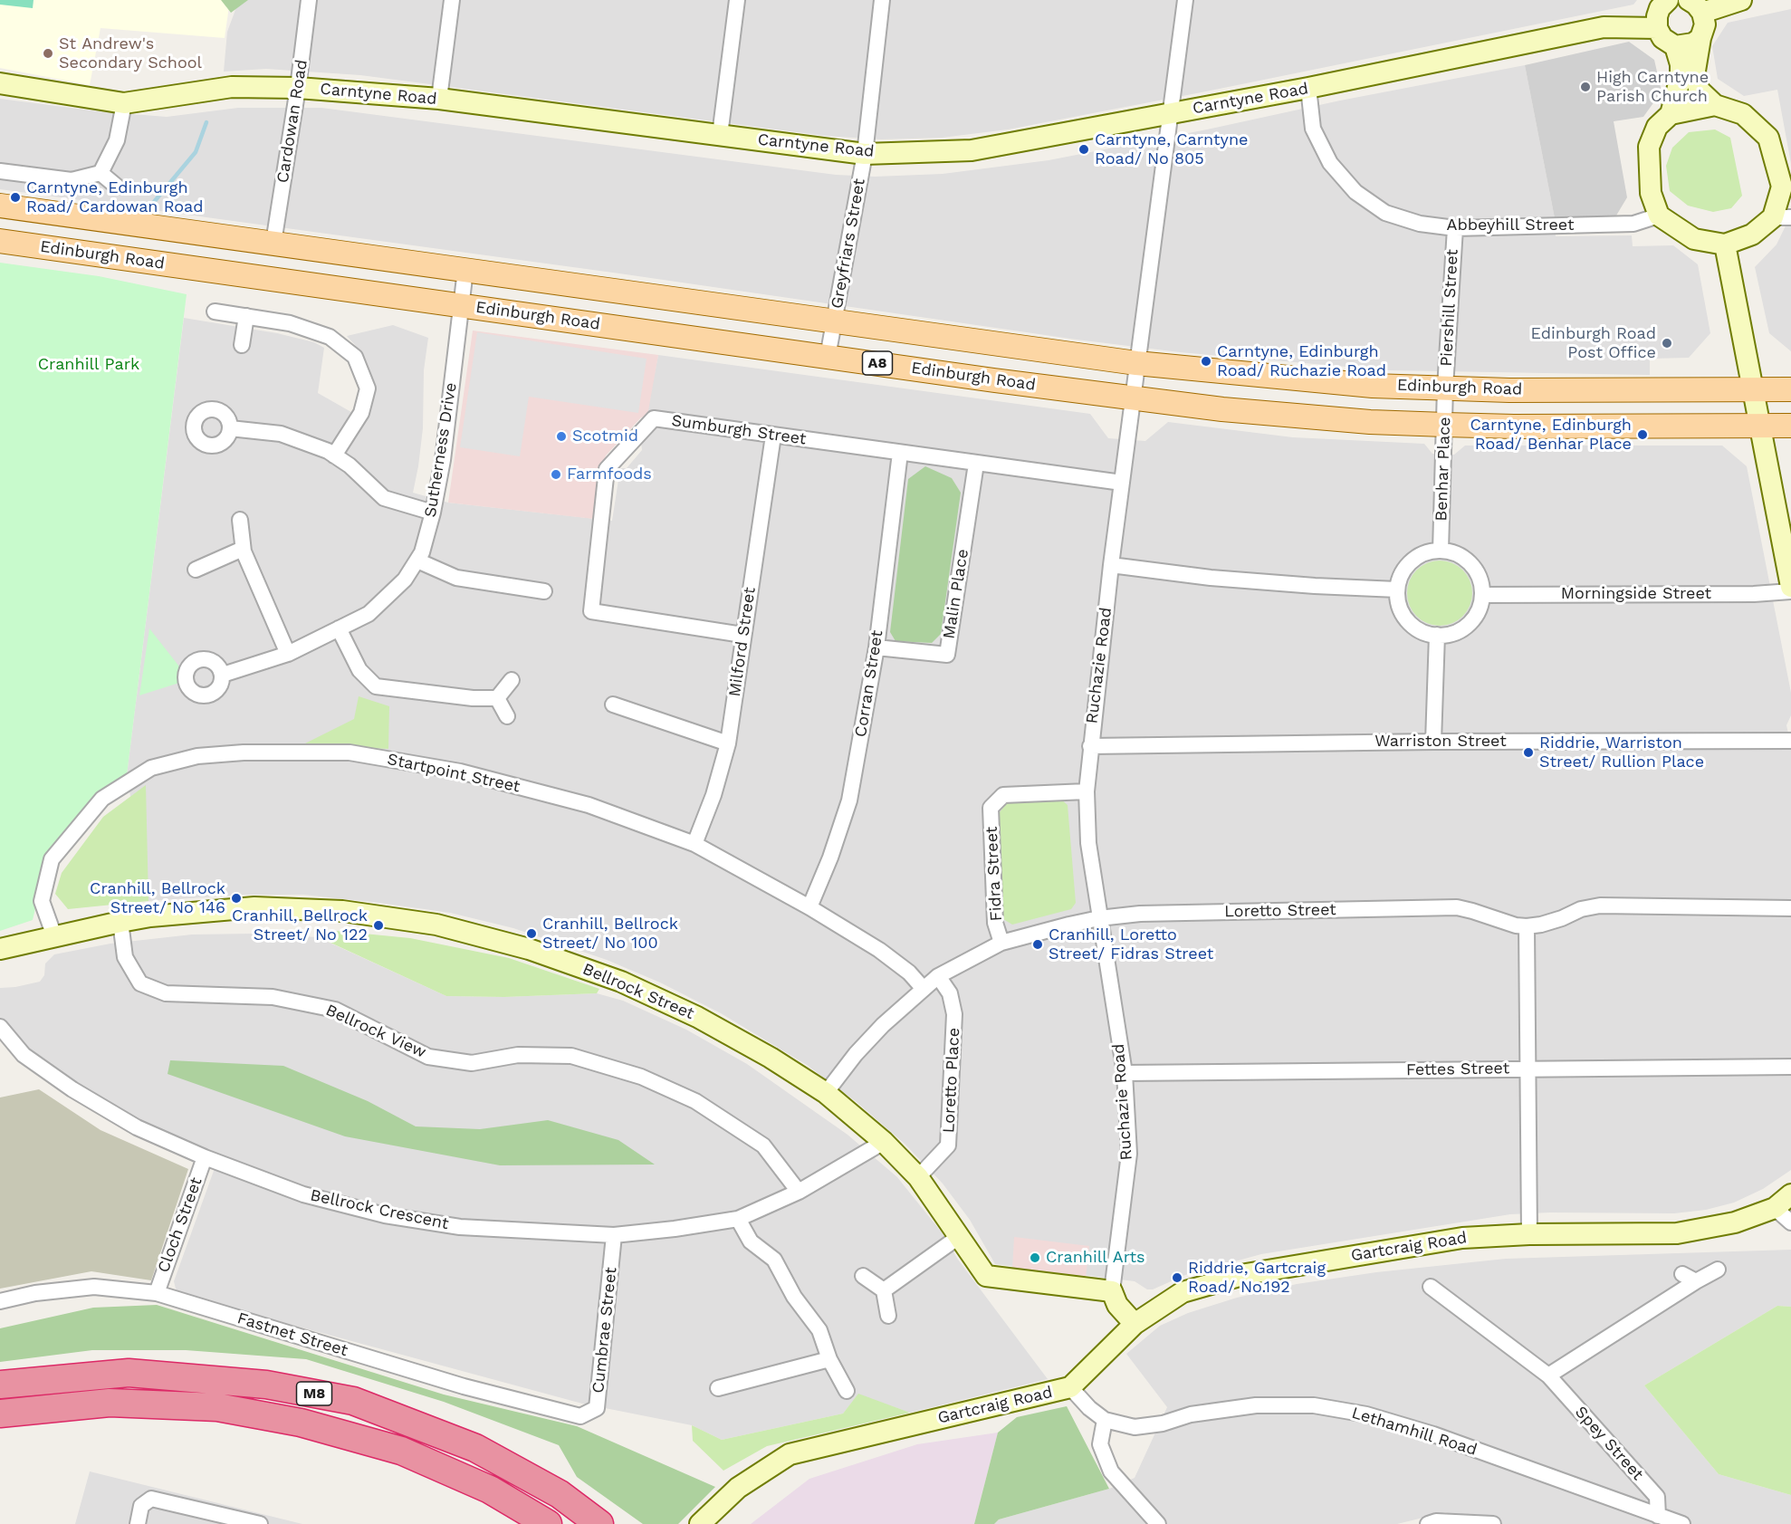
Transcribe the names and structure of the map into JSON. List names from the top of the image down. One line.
{"streets":{"highway":["M8"],"main road":["Edinburgh Road","A8"],"street":["Carntyne Road","Cardowan Road","Abbeyhill Street","Greyfriars Street","Piershill Street","Sumburgh Street","Sutherness Drive","Benhar Place","Malin Place","Morningside Street","Milford Street","Ruchazie Road","Corran Street","Warriston Street","Startpoint Street","Fidra Street","Loretto Street","Bellrock Street","Bellrock View","Fettes Street","Loretto Place","Bellrock Crescent","Cloch Street","Gartcraig Road","Cumbrae Street","Fastnet Street","Lethamhill Road","Spey Street"]},"crossings":[["Carntyne Road","Cardowan Road"],["Carntyne Road","Abbeyhill Street"],["Carntyne Road","Greyfriars Street"],["Carntyne Road","Ruchazie Road"],["Cardowan Road","Edinburgh Road"],["Abbeyhill Street","Piershill Street"],["Greyfriars Street","Edinburgh Road"],["Edinburgh Road","Piershill Street"],["Edinburgh Road","Sutherness Drive"],["Edinburgh Road","Benhar Place"],["Edinburgh Road","Ruchazie Road"],["Piershill Street","Benhar Place"],["Sumburgh Street","Malin Place"],["Sumburgh Street","Milford Street"],["Sumburgh Street","Ruchazie Road"],["Sumburgh Street","Corran Street"],["Benhar Place","Morningside Street"],["Malin Place","Corran Street"],["Milford Street","Startpoint Street"],["Ruchazie Road","Warriston Street"],["Ruchazie Road","Fidra Street"],["Ruchazie Road","Loretto Street"],["Ruchazie Road","Bellrock Street"],["Ruchazie Road","Fettes Street"],["Corran Street","Startpoint Street"],["Startpoint Street","Loretto Street"],["Startpoint Street","Bellrock Street"],["Fidra Street","Loretto Street"],["Loretto Street","Bellrock Street"],["Loretto Street","Loretto Place"],["Bellrock Street","Bellrock View"],["Bellrock Street","Loretto Place"],["Bellrock Street","Bellrock Crescent"],["Bellrock View","Bellrock Crescent"],["Bellrock Crescent","Cloch Street"],["Bellrock Crescent","Cumbrae Street"],["Cloch Street","Fastnet Street"],["Gartcraig Road","Lethamhill Road"],["Cumbrae Street","Fastnet Street"],["Lethamhill Road","Spey Street"]],"parks":["Cranhill Park"],"places":["St Andrew's Secondary School","High Carntyne Parish Church","Carntyne, Carntyne Road/ No 805","Carntyne, Edinburgh Road/ Cardowan Road","Edinburgh Road Post Office","Carntyne, Edinburgh Road/ Ruchazie Road","Carntyne, Edinburgh Road/ Benhar Place","Scotmid","Farmfoods","Riddrie, Warriston Street/ Rullion Place","Cranhill, Bellrock Street/ No 146","Cranhill, Bellrock Street/ No 122","Cranhill, Bellrock Street/ No 100","Cranhill, Loretto Street/ Fidras Street","Cranhill Arts","Riddrie, Gartcraig Road/ No.192"]}
